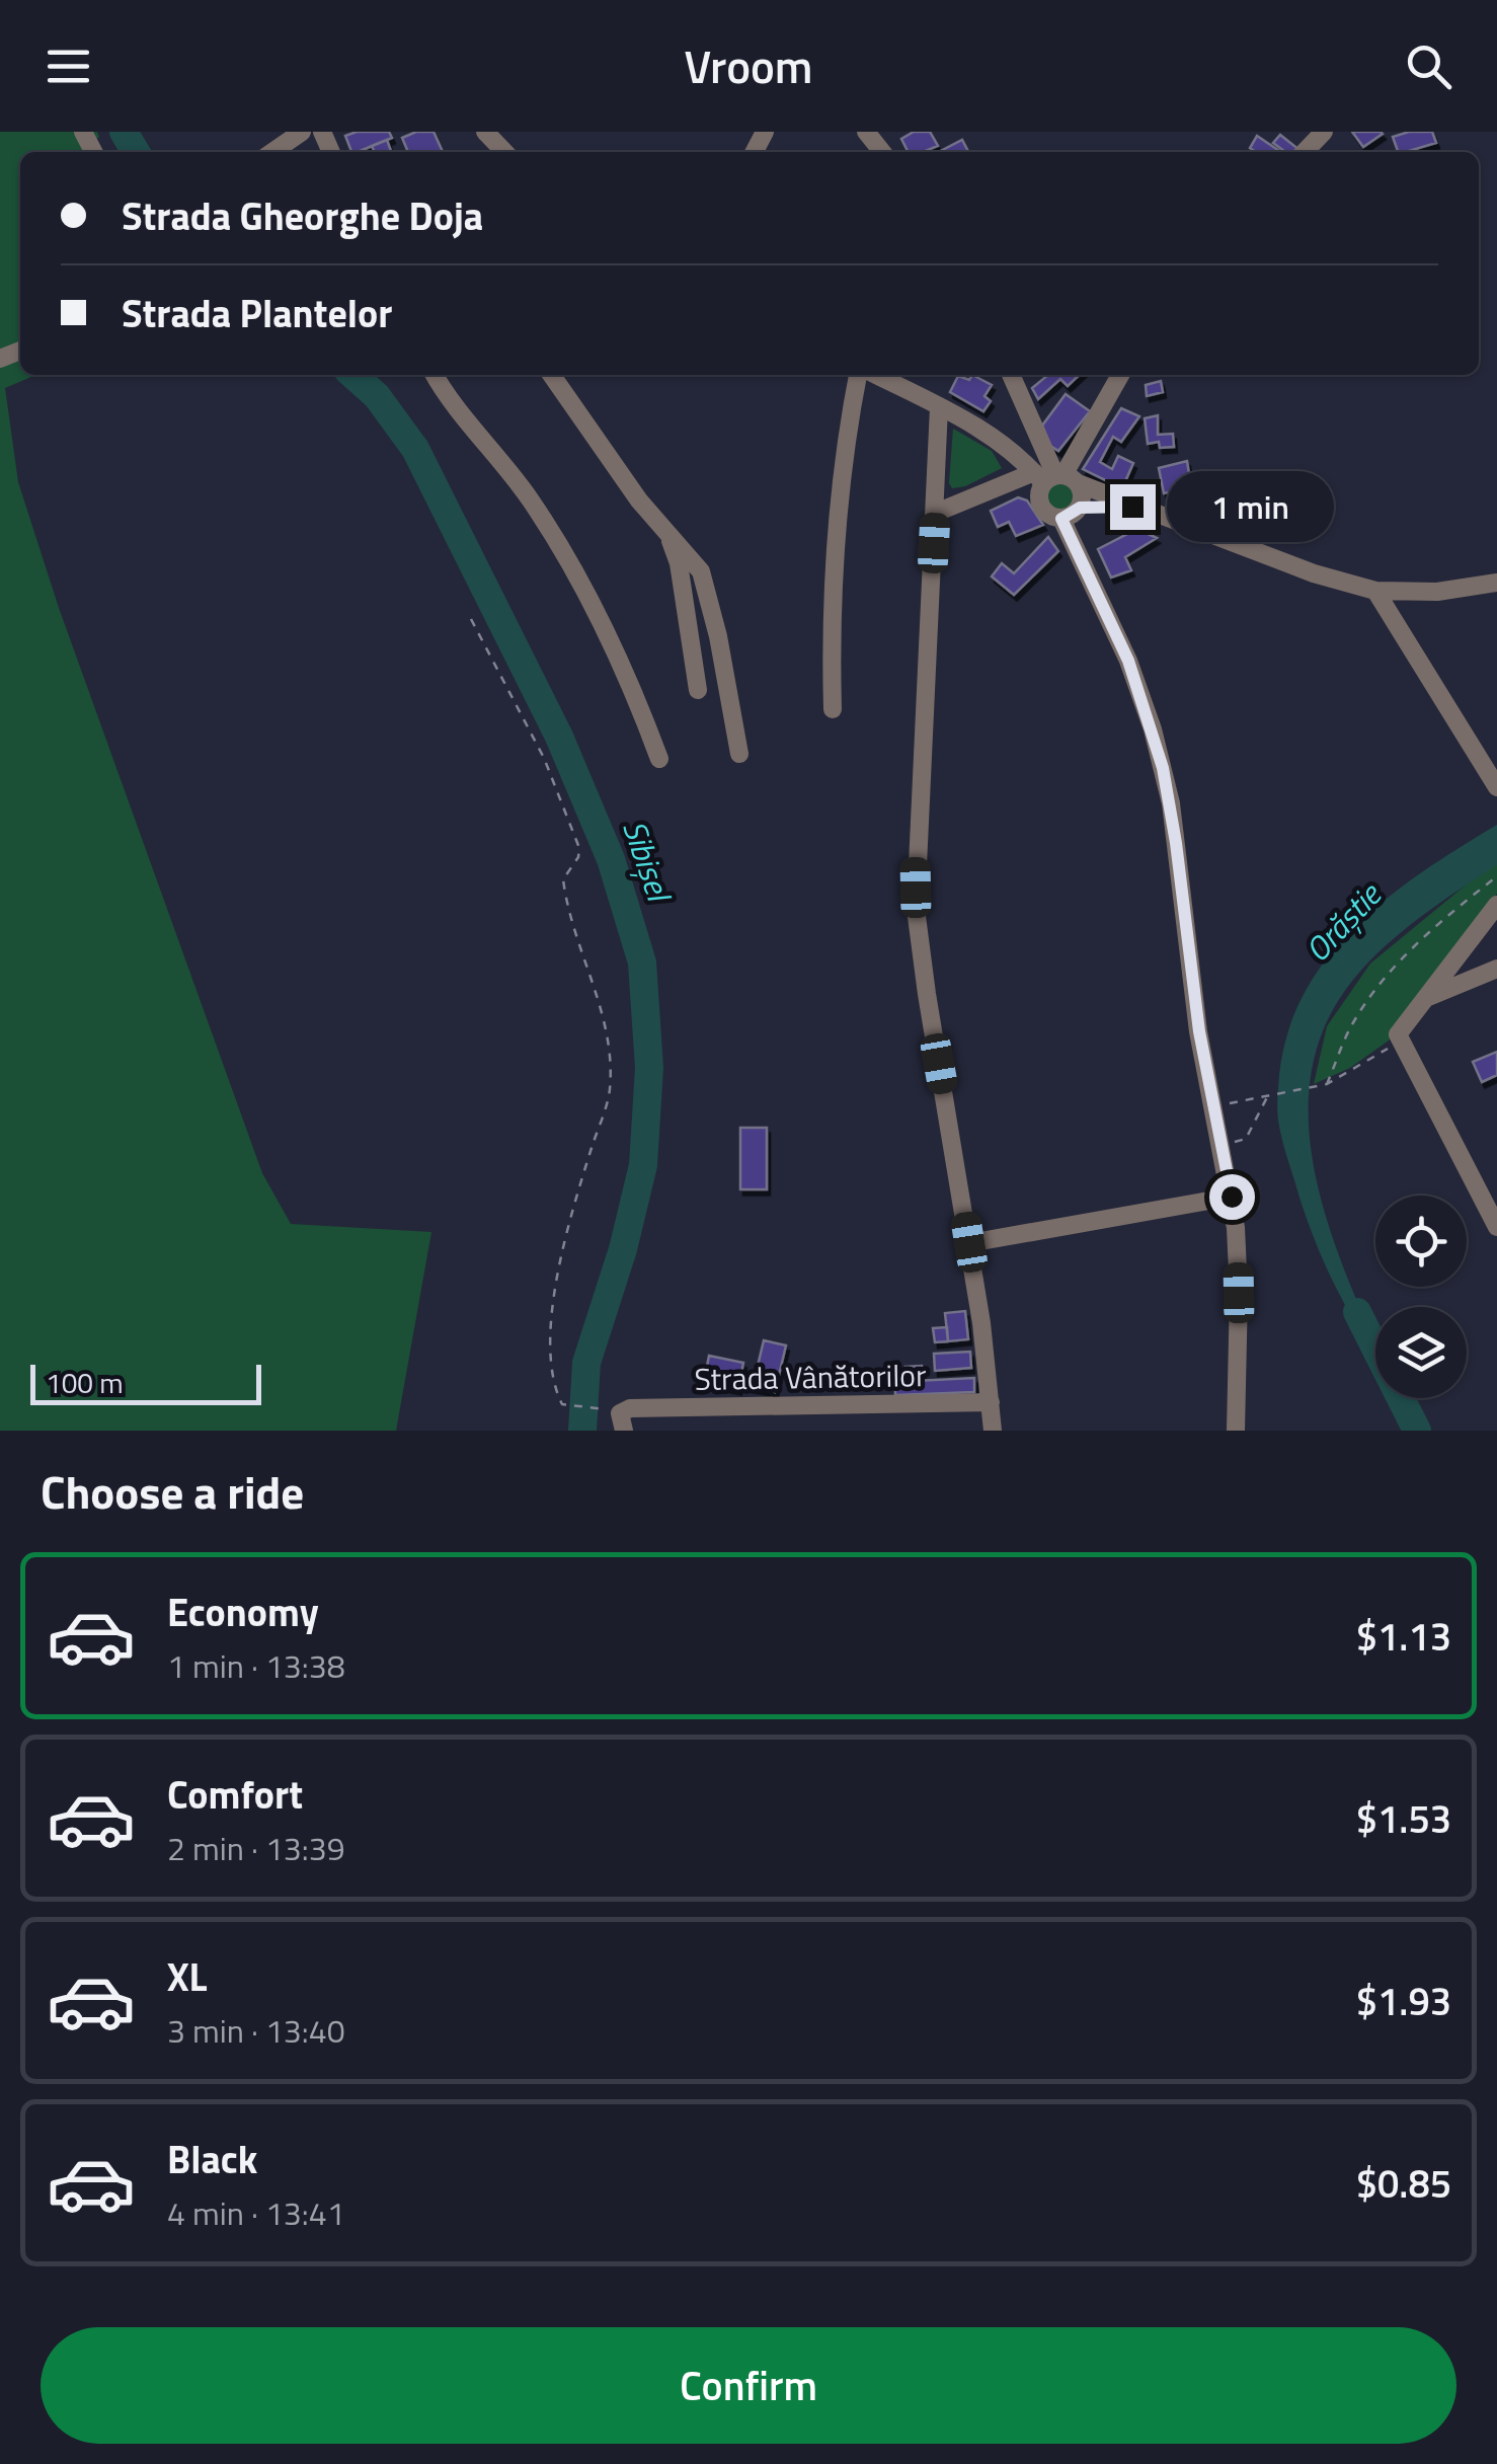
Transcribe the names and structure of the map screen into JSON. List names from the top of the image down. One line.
{"streets":{"street":["Strada Vânătorilor"]},"water":["Sibișel","Orăștie"],"scale_bar":"100 m","page":{"header":"Vroom","banner":["Strada Gheorghe Doja","Strada Plantelor"],"bubble":"1 min","scale":"100 m","heading":"Choose a ride","list":[{"name":"Economy","note":"1 min · 13:38","value":"$1.13"},{"name":"Comfort","note":"2 min · 13:39","value":"$1.53"},{"name":"XL","note":"3 min · 13:40","value":"$1.93"},{"name":"Black","note":"4 min · 13:41","value":"$0.85"}],"buttons":"Confirm"}}
